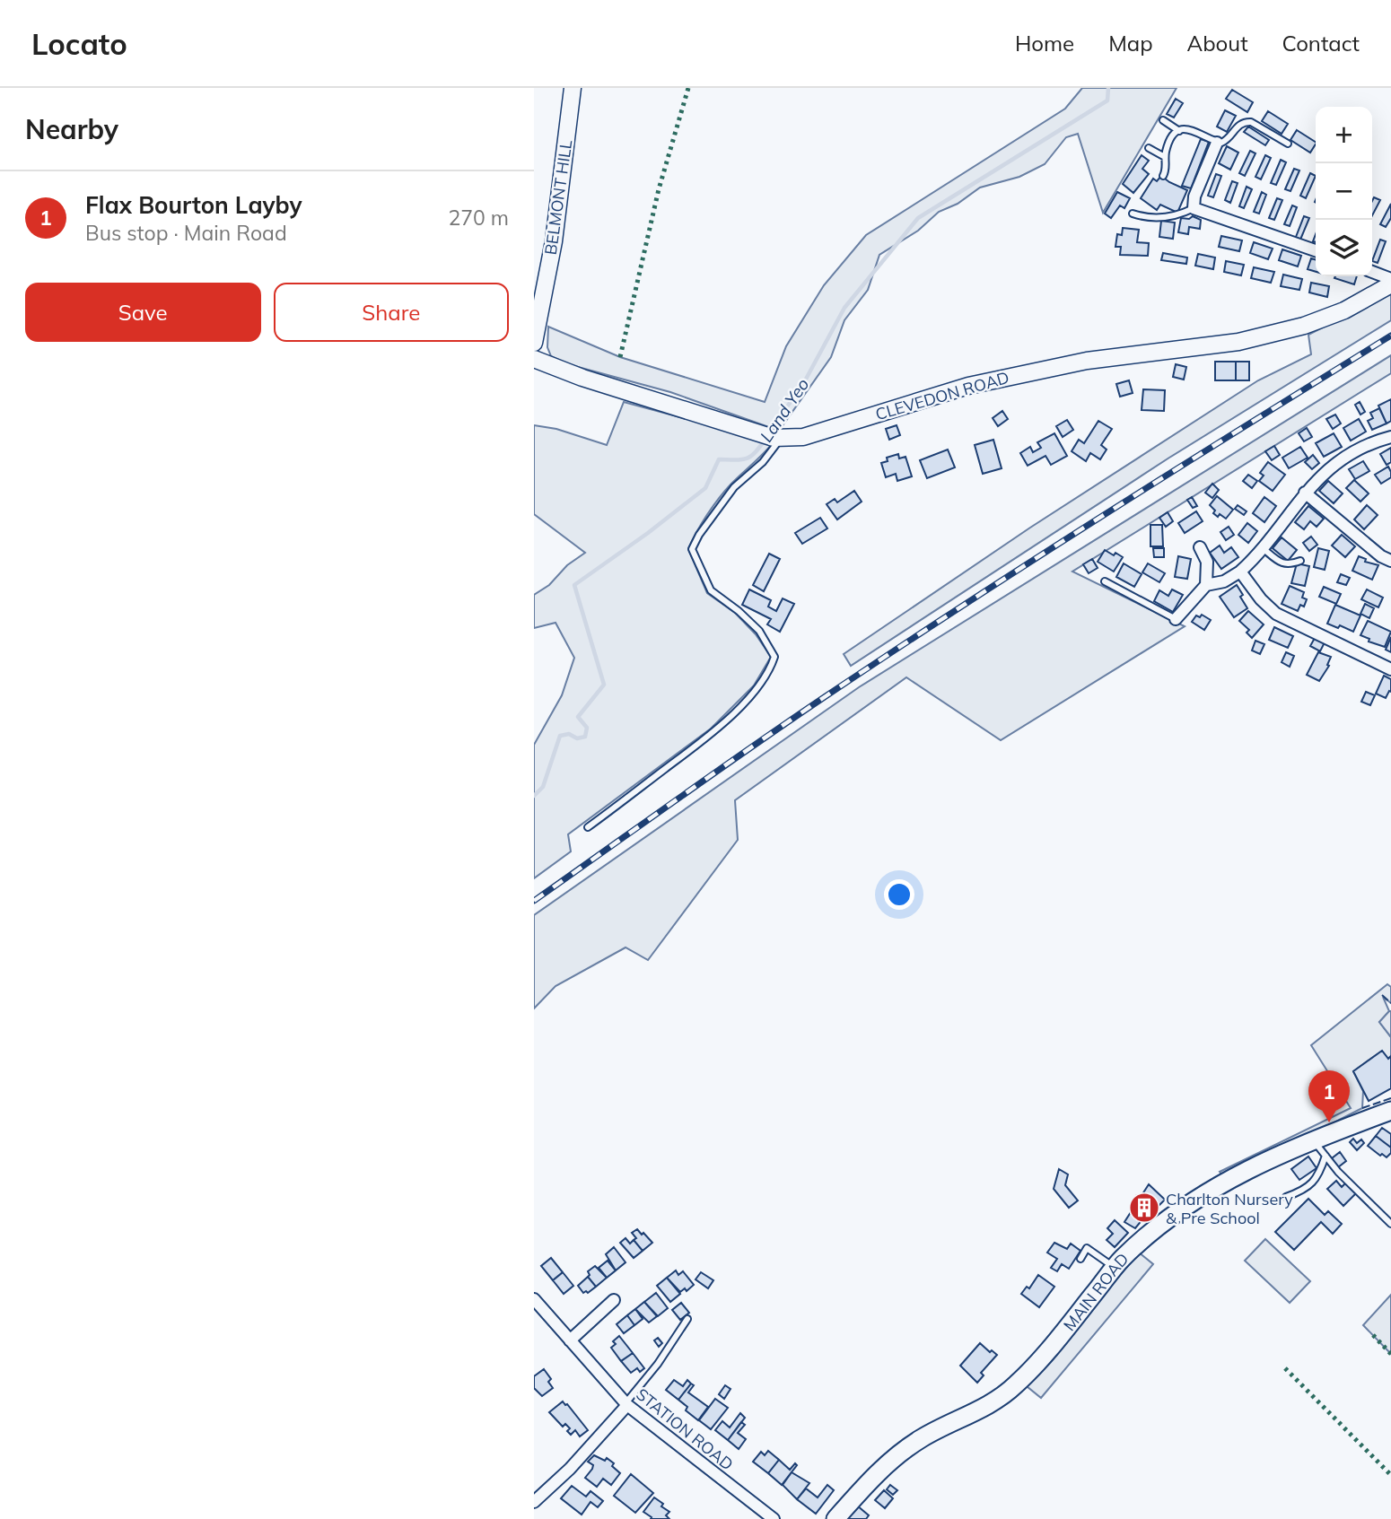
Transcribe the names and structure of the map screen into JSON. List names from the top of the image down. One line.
{"streets":{"main road":["BELMONT HILL","CLEVEDON ROAD","MAIN ROAD"],"street":["STATION ROAD"]},"water":["Land Yeo"],"places":{"building":["Charlton Nursery & Pre School"]},"page":{"header":"Locato","nav":["Home","Map","About","Contact"],"heading":"Nearby","map_buttons":["+","−"],"list":[{"mark":"1","name":"Flax Bourton Layby","note":"Bus stop · Main Road","value":"270 m"}],"buttons":["Save","Share"],"pins":"1"}}
